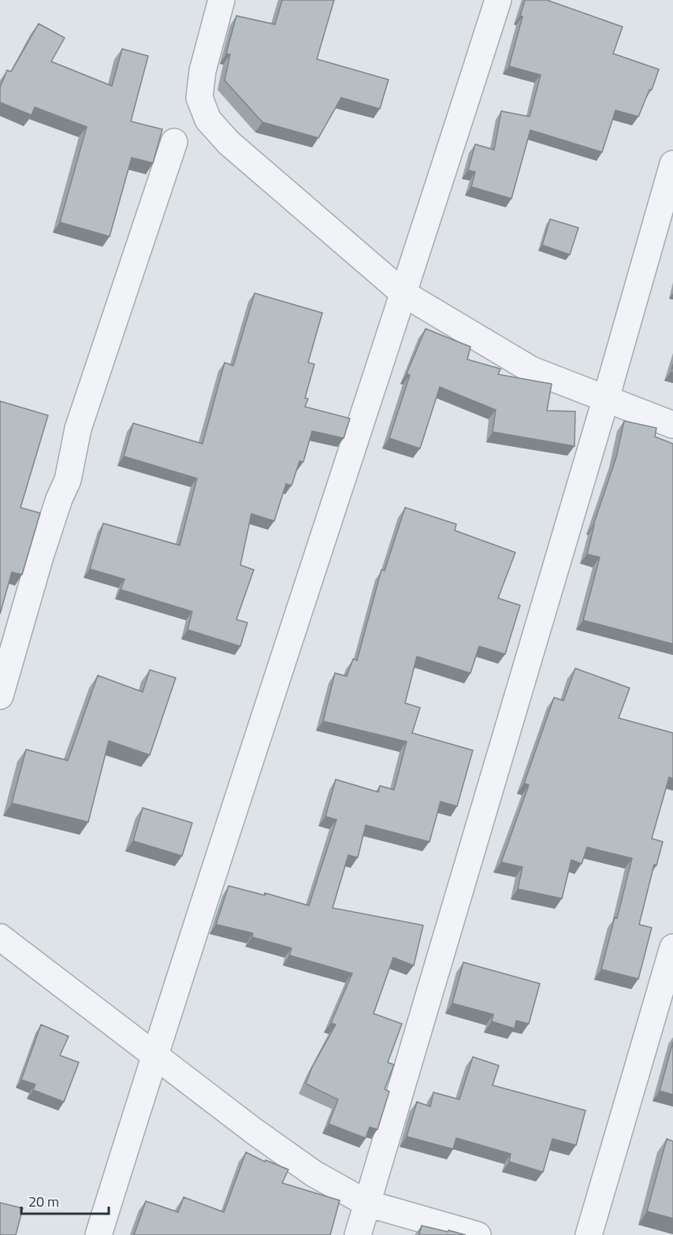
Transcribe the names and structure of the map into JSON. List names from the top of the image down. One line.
{"scale_bar":"20 m"}
